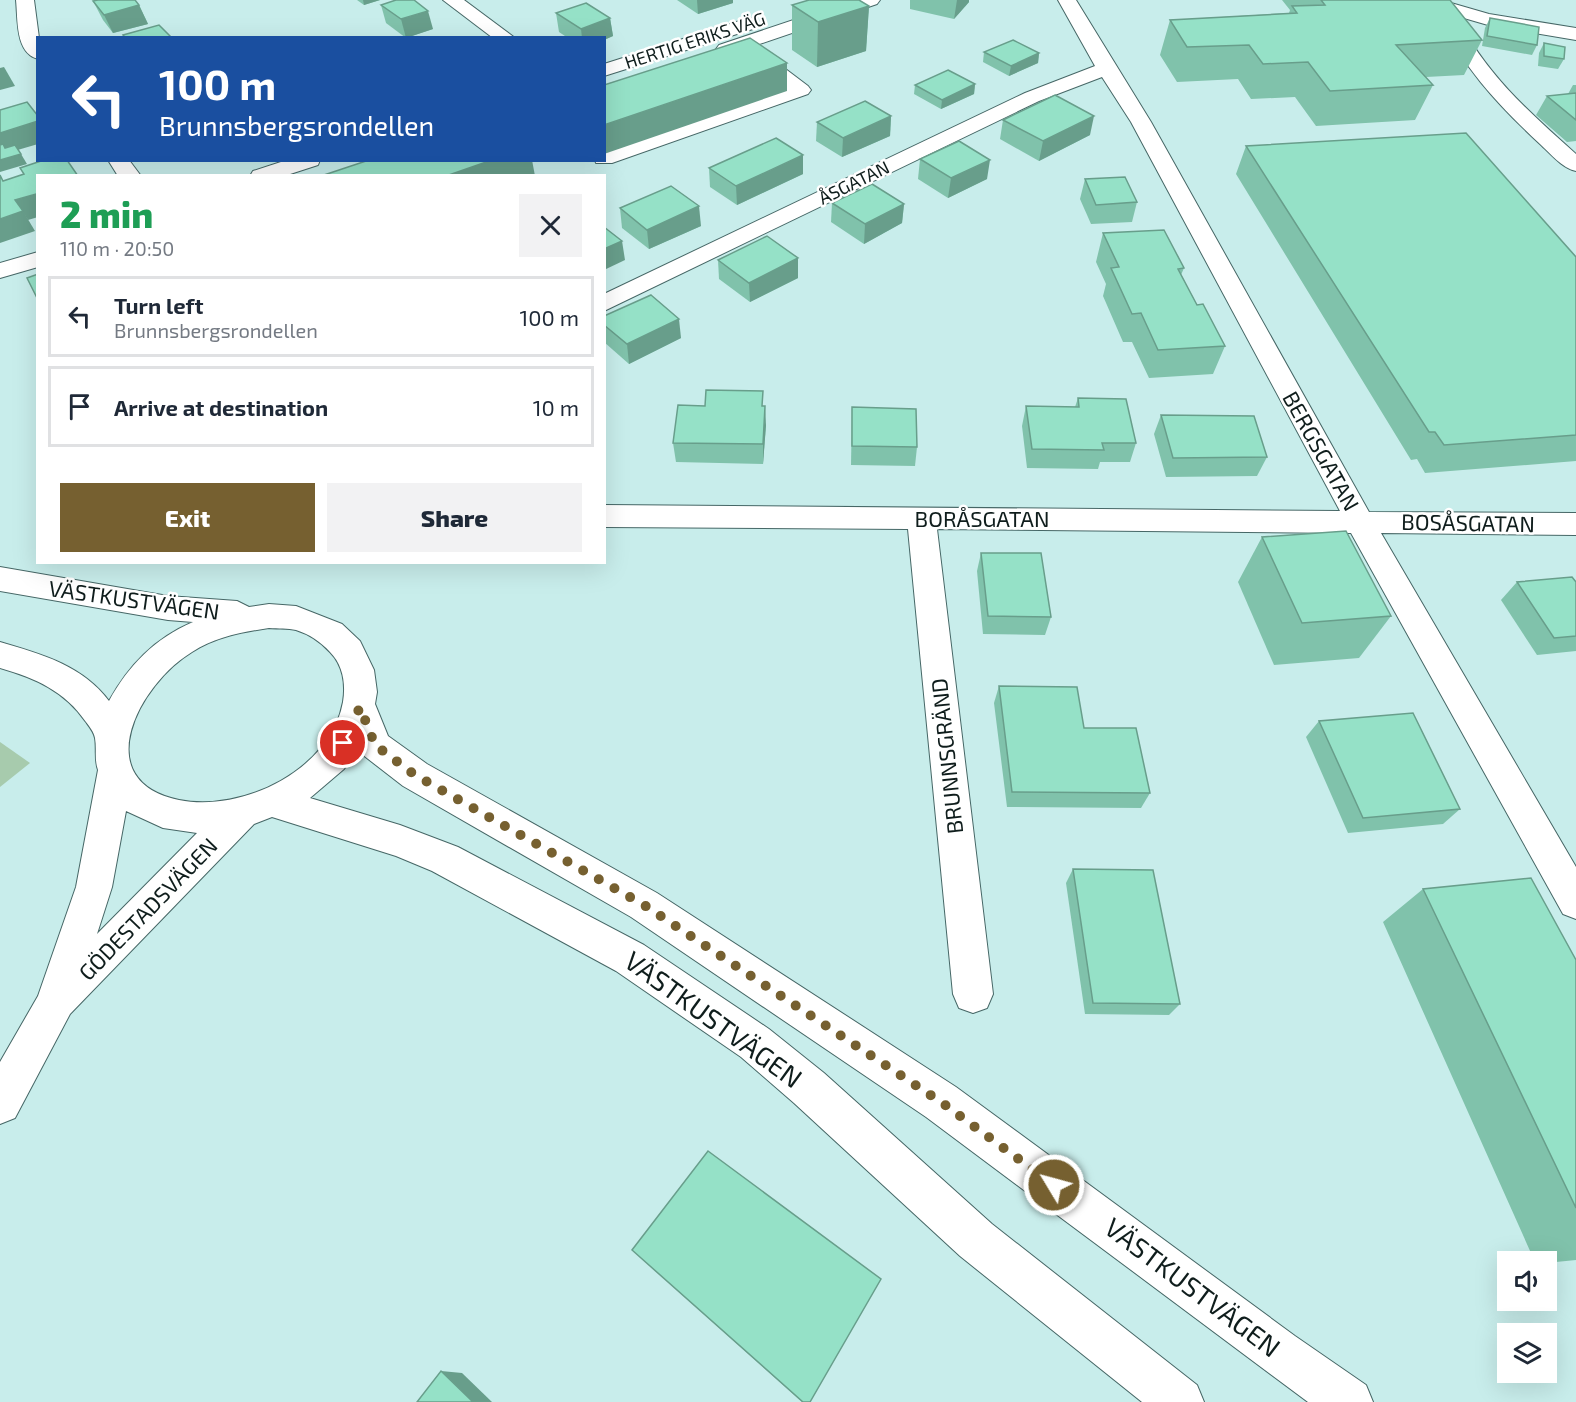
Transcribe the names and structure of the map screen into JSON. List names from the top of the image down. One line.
{"streets":{"street":["HERTIG ERIKS VÄG","ÅSGATAN","BERGSGATAN","BORÅSGATAN","BOSÅSGATAN","VÄSTKUSTVÄGEN","BRUNNSGRÄND","GÖDESTADSVÄGEN"]},"crossings":[["ÅSGATAN","BERGSGATAN"],["BERGSGATAN","BORÅSGATAN"],["BERGSGATAN","BOSÅSGATAN"],["BORÅSGATAN","BOSÅSGATAN"],["BORÅSGATAN","BRUNNSGRÄND"],["VÄSTKUSTVÄGEN","GÖDESTADSVÄGEN"]],"page":{"turn":["100 m","Brunnsbergsrondellen"],"heading":["2 min","110 m · 20:50"],"list":[{"name":"Turn left","note":"Brunnsbergsrondellen","value":"100 m"},{"name":"Arrive at destination","value":"10 m"}],"buttons":["Exit","Share"]}}
